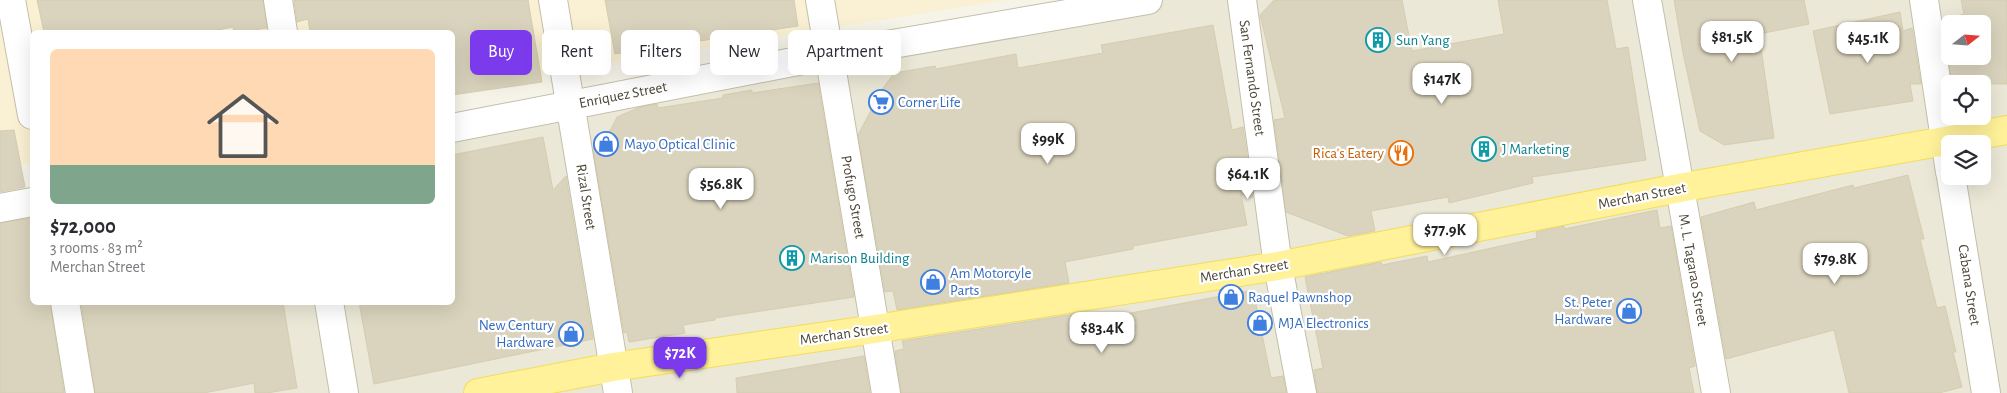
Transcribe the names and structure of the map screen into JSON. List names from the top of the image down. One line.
{"streets":{"main road":["Merchan Street"],"street":["San Fernando Street","Enriquez Street","Rizal Street","Profugo Street","M. L. Tagarao Street","Cabana Street"]},"crossings":[["San Fernando Street","Merchan Street"],["Enriquez Street","Rizal Street"],["Merchan Street","Rizal Street"],["Merchan Street","Profugo Street"],["Merchan Street","M. L. Tagarao Street"]],"places":{"building":["Sun Yang","J Marketing","Marison Building"],"supermarket":["Corner Life"],"shop":["Mayo Optical Clinic","Am Motorcyle Parts","Raquel Pawnshop","St. Peter Hardware","MJA Electronics","New Century Hardware"],"restaurant":["Rica's Eatery"]},"north":"right","page":{"price":["$81.5K","$45.1K","$147K","$99K","$64.1K","$56.8K","$77.9K","$79.8K","$83.4K","$72K"],"chip":["Buy","Rent","Filters","New","Apartment"],"list":[{"name":"$72,000","note":"3 rooms · 83 m² · Merchan Street"}]}}
